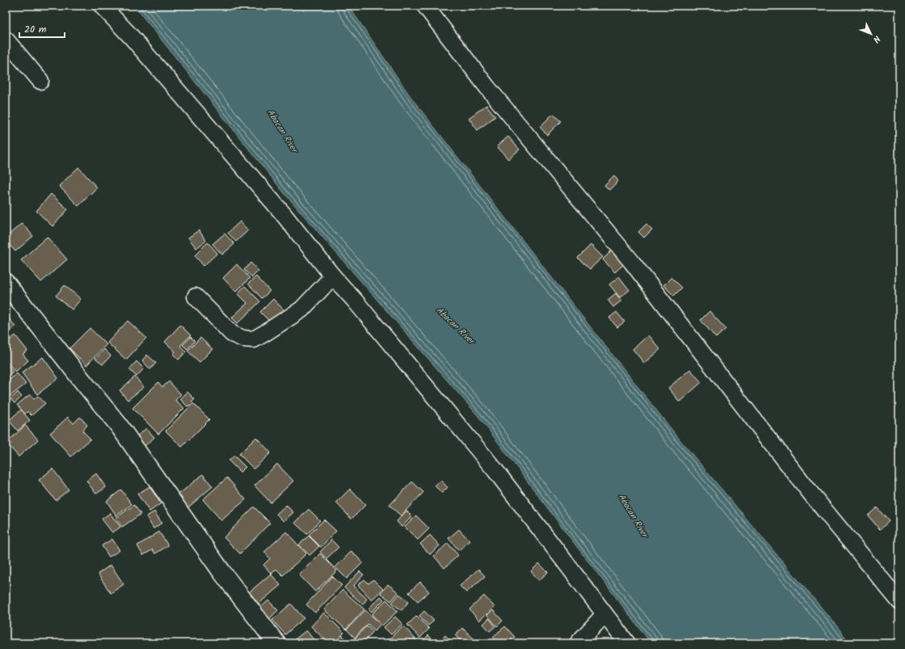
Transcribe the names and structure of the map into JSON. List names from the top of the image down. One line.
{"water":["Abacan River"],"scale_bar":"20 m","north":"bottom right"}
